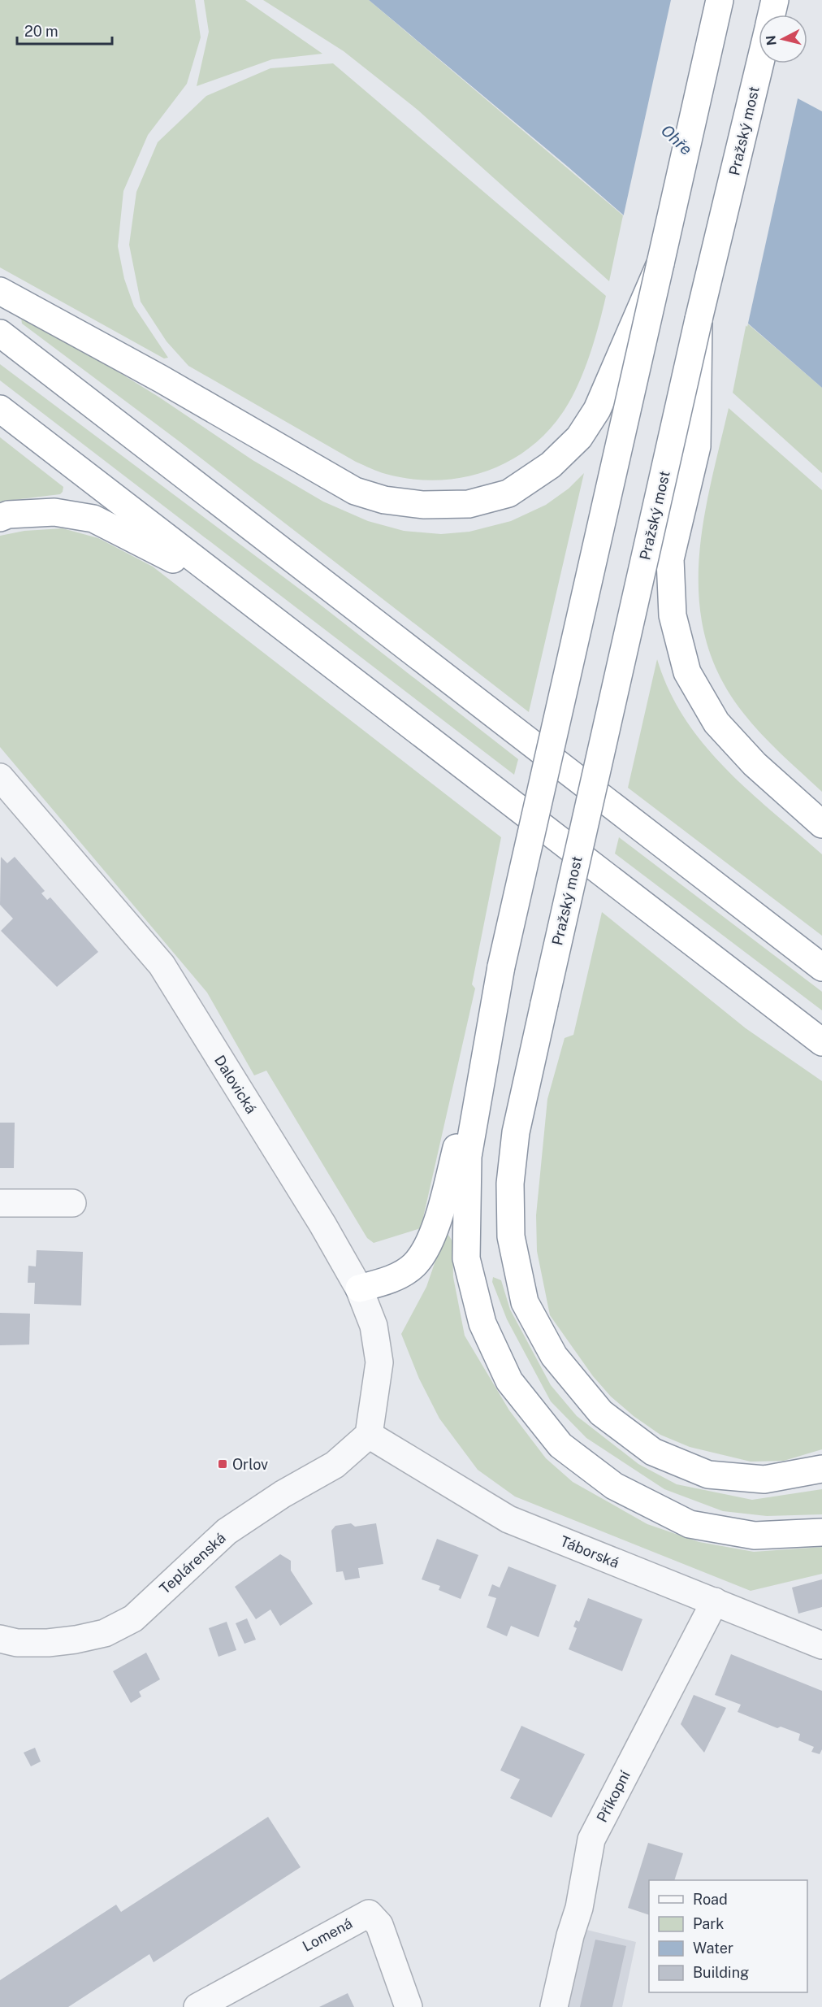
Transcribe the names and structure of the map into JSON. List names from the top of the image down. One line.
{"streets":{"highway":["Pražský most"],"street":["Dalovická","Táborská","Teplárenská","Příkopní","Lomená"]},"crossings":[["Dalovická","Táborská"],["Dalovická","Teplárenská"],["Táborská","Teplárenská"],["Táborská","Příkopní"]],"water":["Ohře"],"places":{"transit":["Orlov"]},"legend":["Road","Park","Water","Building"],"scale_bar":"20 m","north":"left"}
